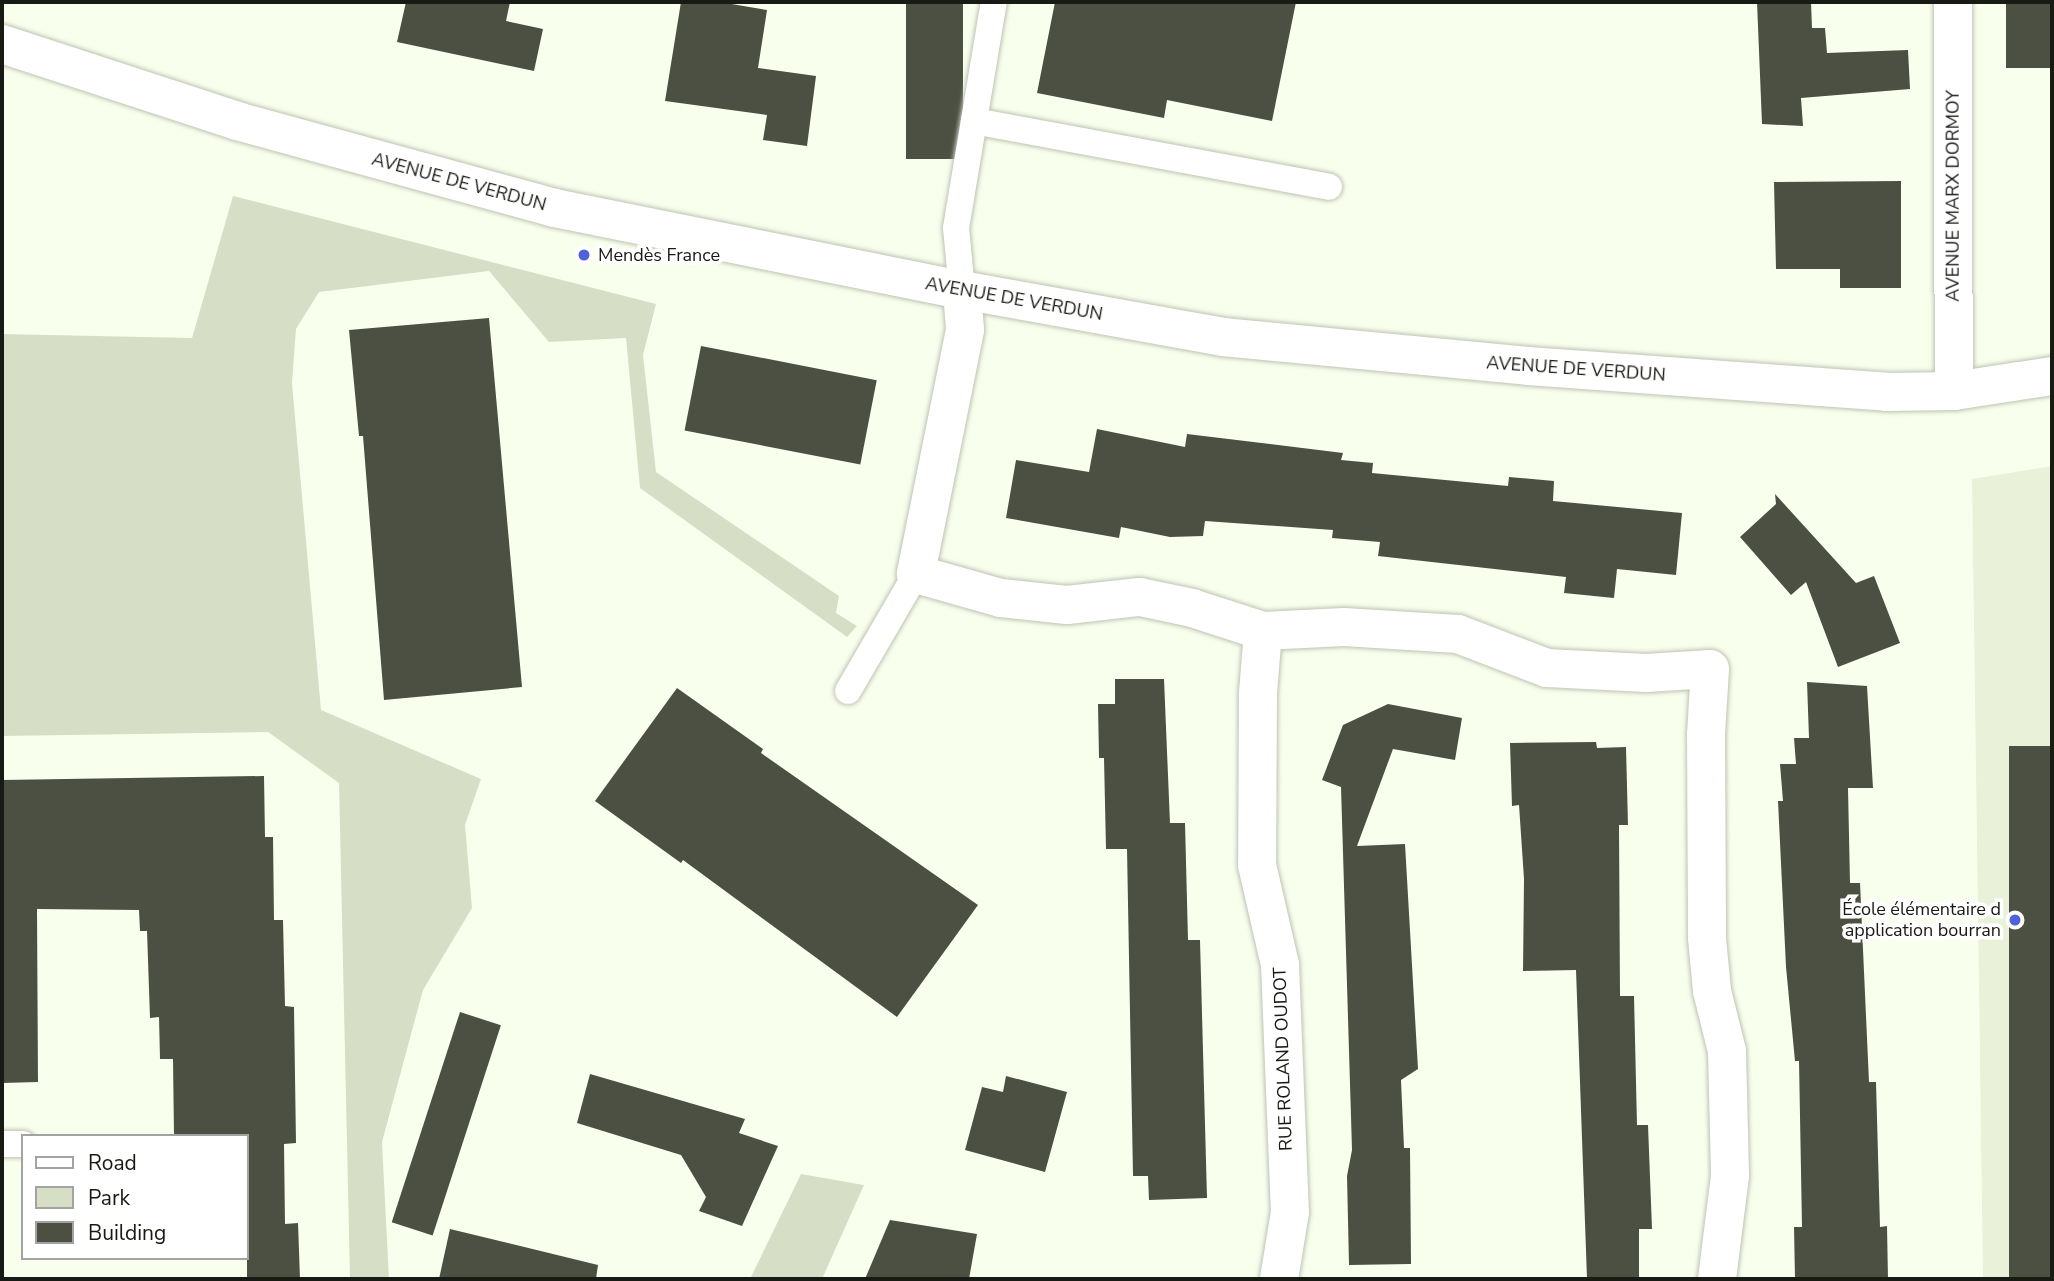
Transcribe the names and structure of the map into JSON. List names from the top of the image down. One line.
{"streets":{"street":["AVENUE DE VERDUN","AVENUE MARX DORMOY","RUE ROLAND OUDOT"]},"crossings":[["AVENUE DE VERDUN","AVENUE MARX DORMOY"]],"places":["Mendès France","École élémentaire d application bourran"],"legend":["Road","Park","Building"]}
